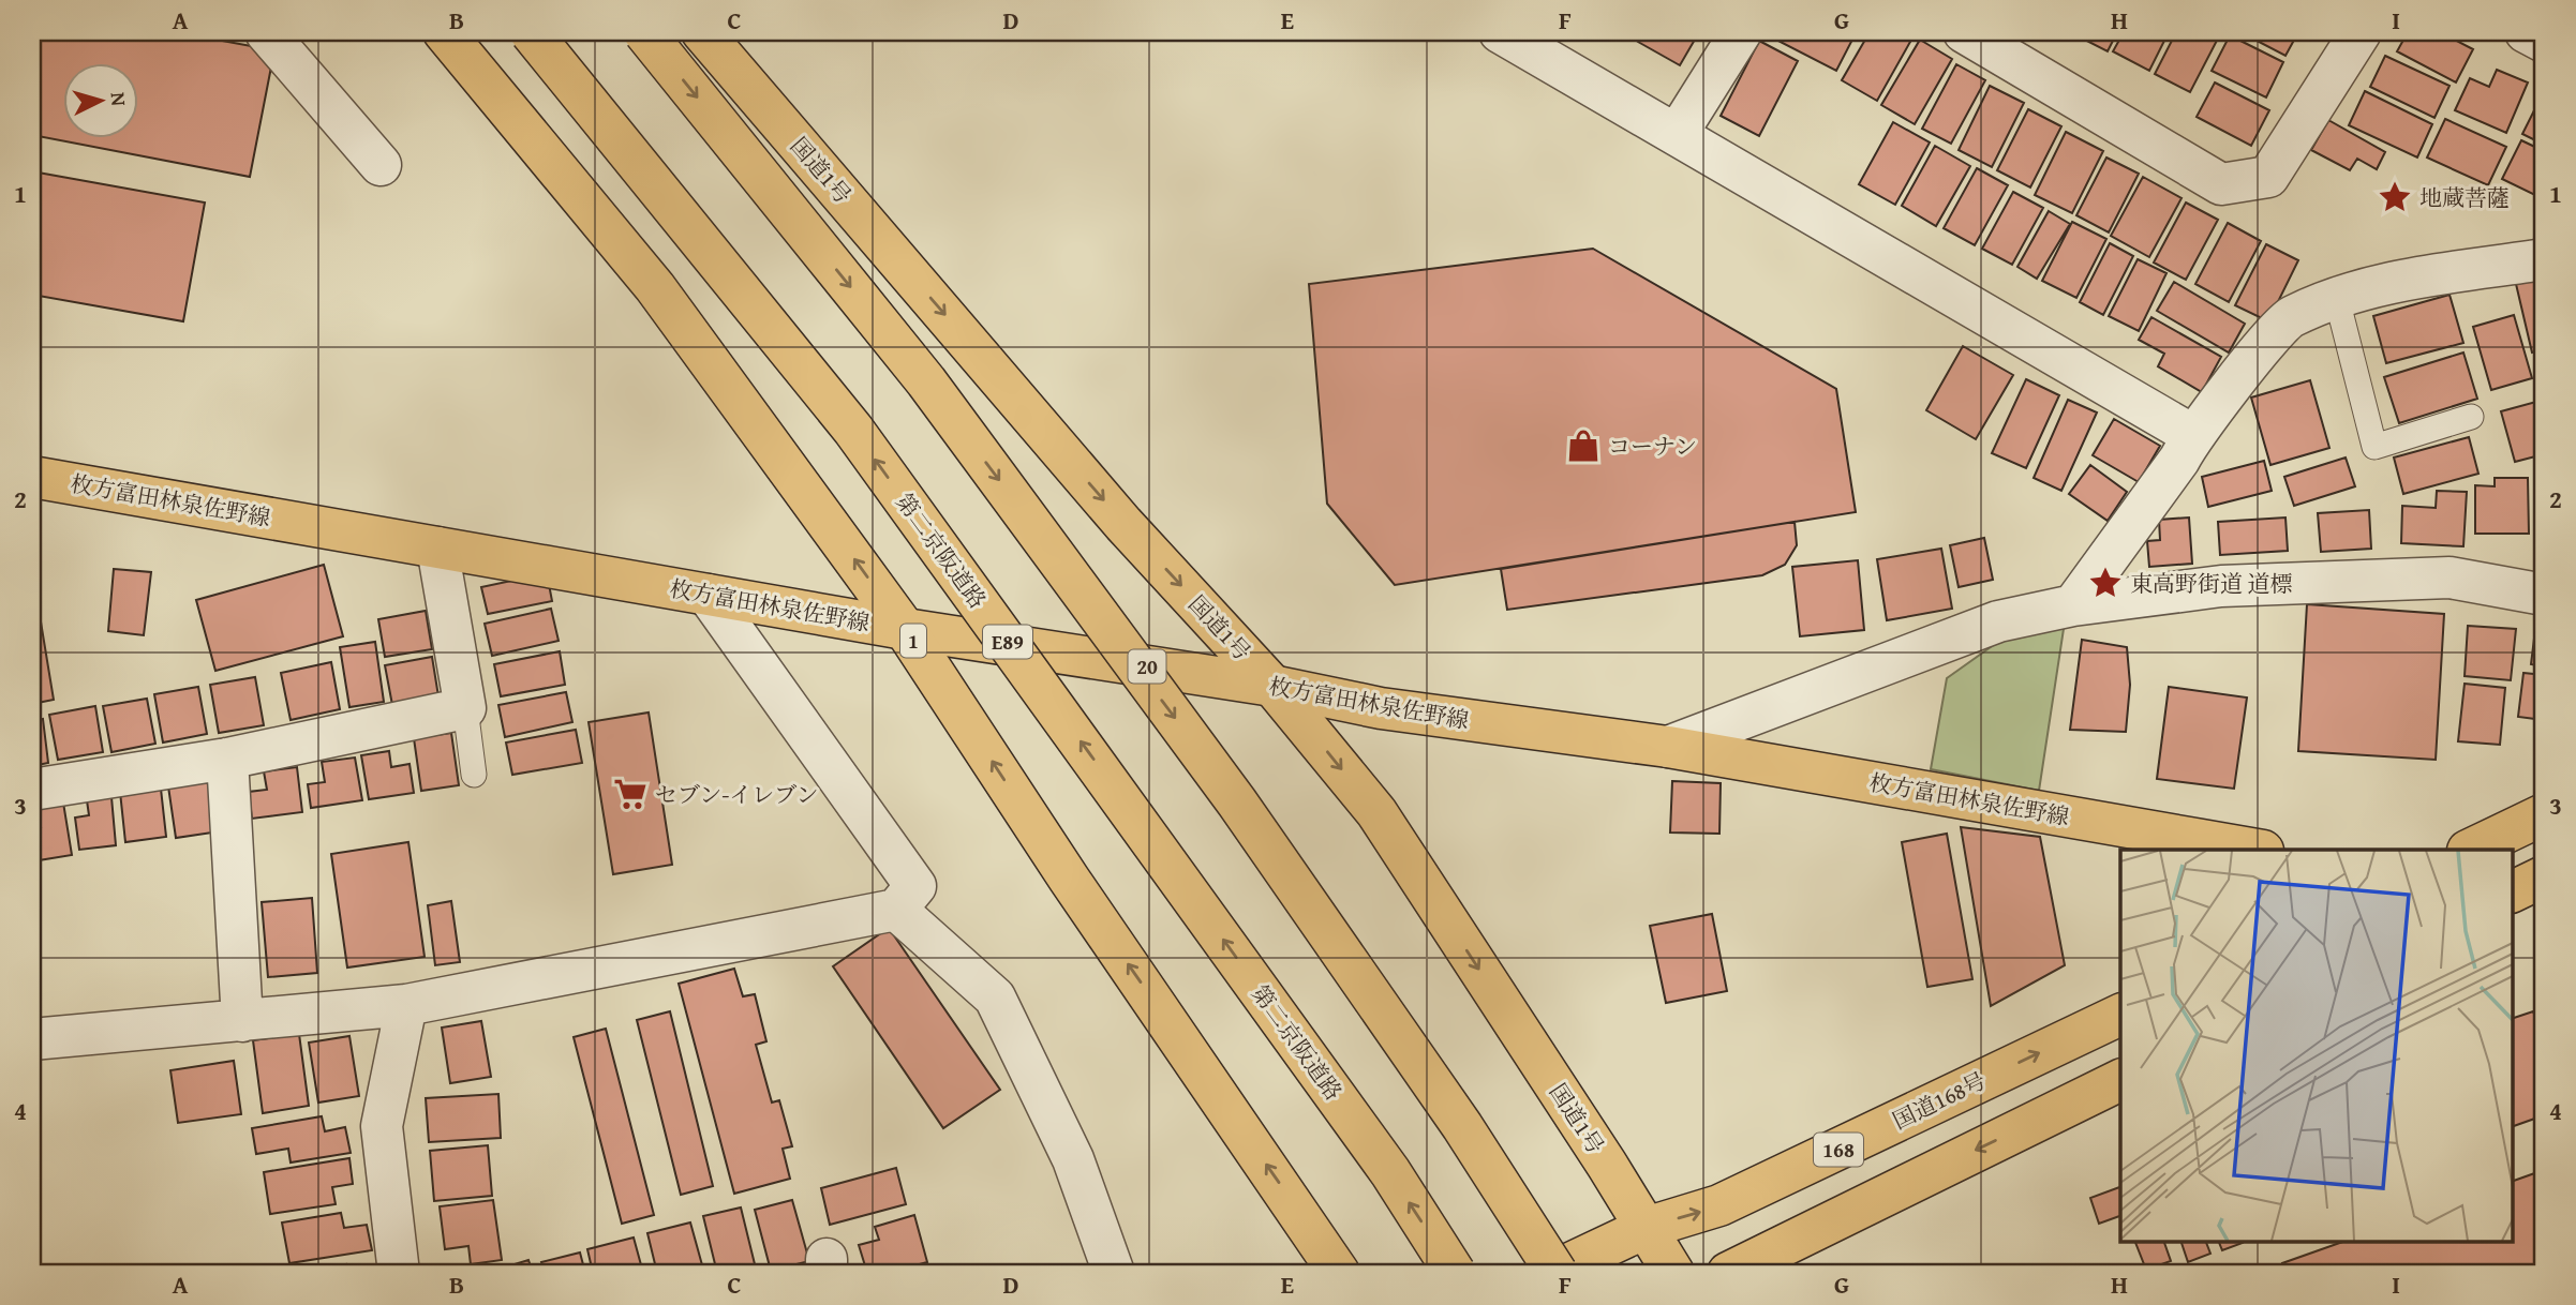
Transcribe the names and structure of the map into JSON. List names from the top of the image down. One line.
{"streets":{"main road":["国道1号","枚方富田林泉佐野線","第二京阪道路","1","E89","20","国道168号","168"]},"crossings":[["国道1号","枚方富田林泉佐野線"],["国道1号","国道168号"],["枚方富田林泉佐野線","1"]],"places":{"place":["地蔵菩薩","東高野街道 道標"],"shop":["コーナン"],"supermarket":["セブン-イレブン"]},"north":"right","grid":{"columns":["A","B","C","D","E","F","G","H","I"],"rows":["1","2","3","4"]}}
